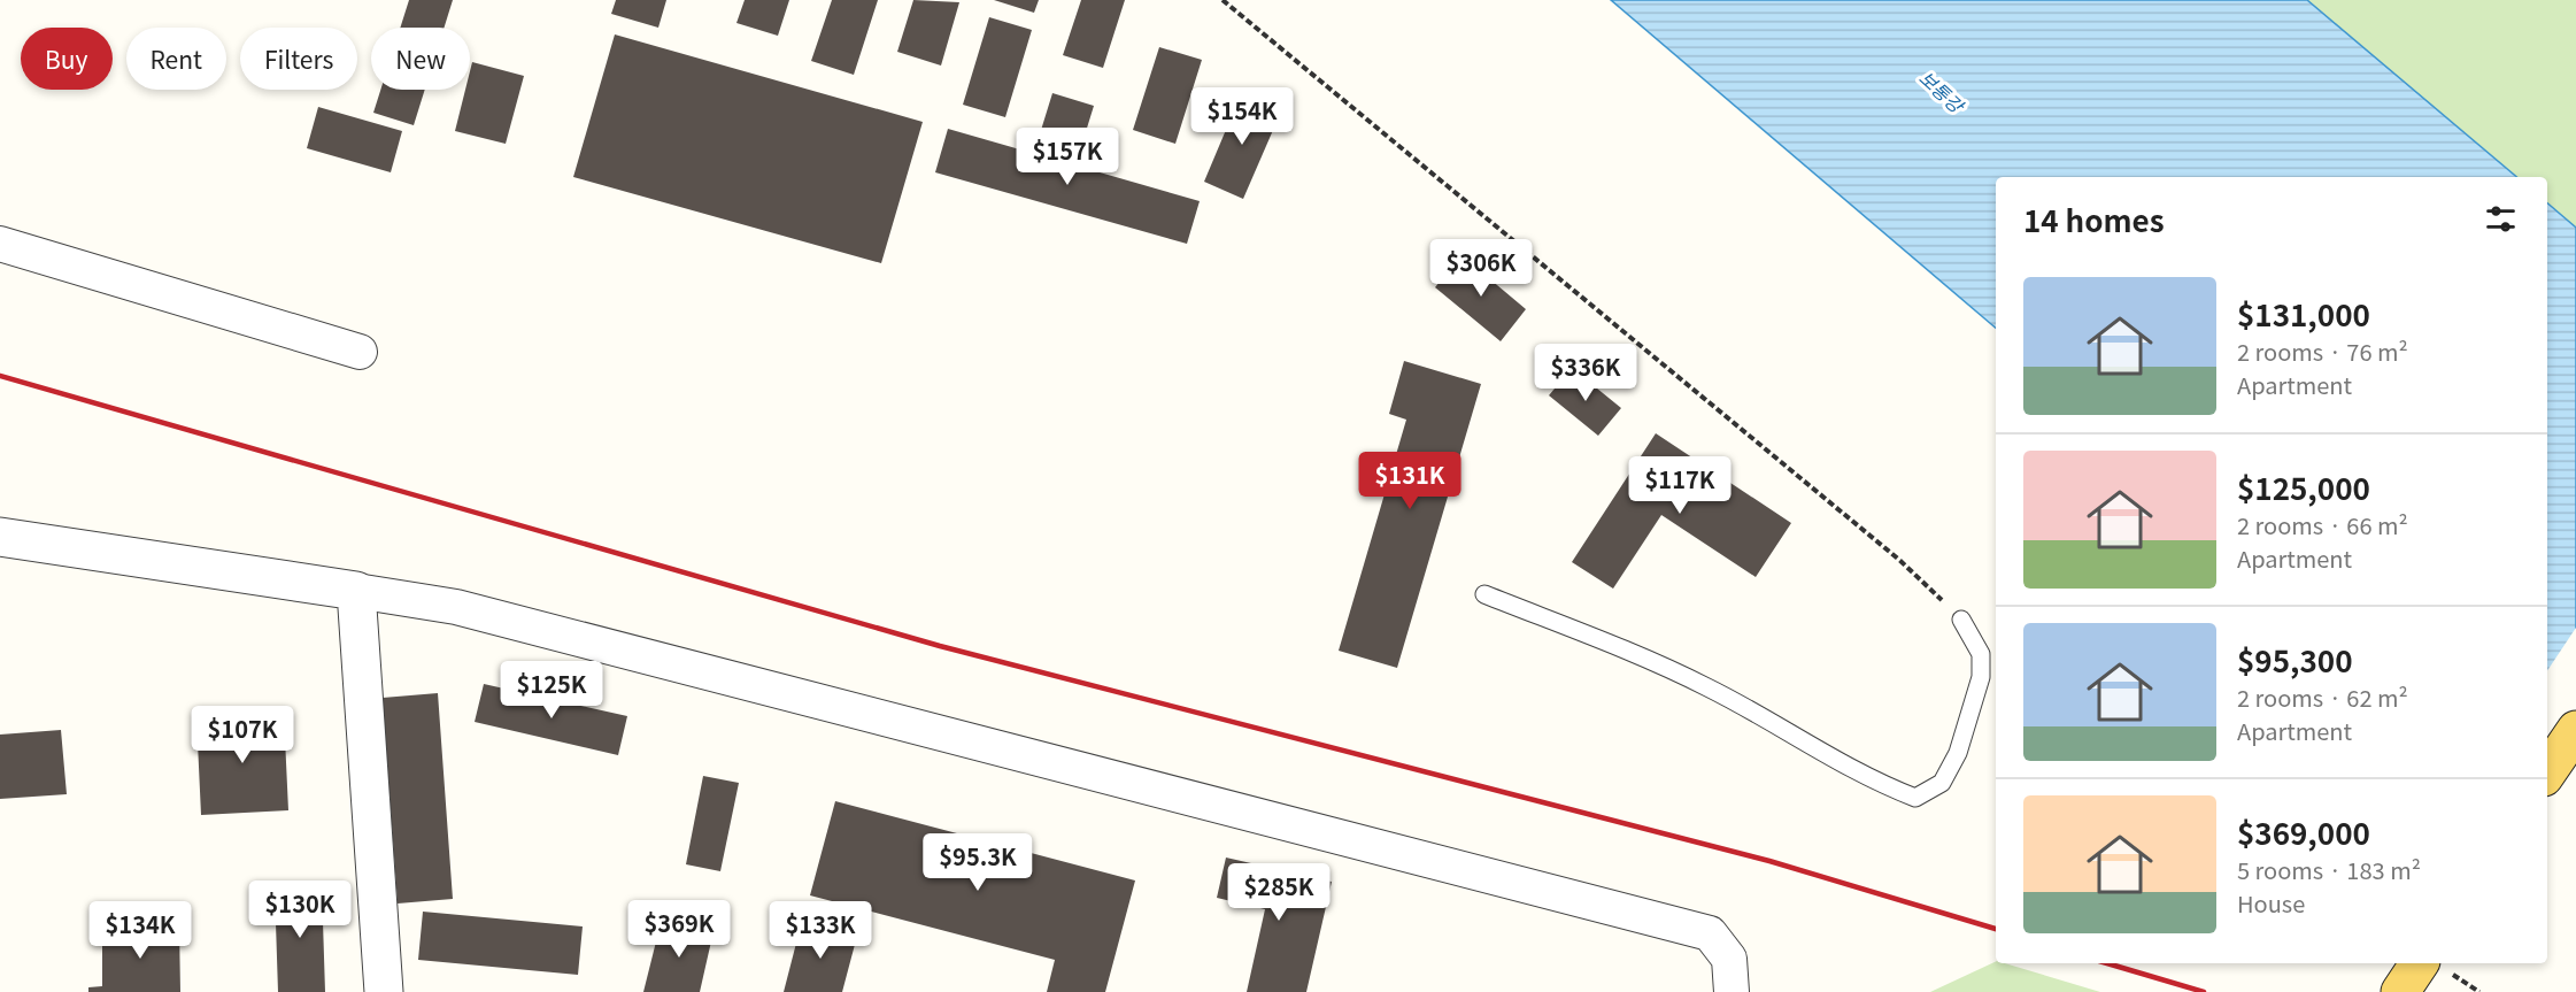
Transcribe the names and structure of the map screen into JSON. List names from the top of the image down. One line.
{"water":["보통강"],"page":{"chip":["Buy","Rent","Filters","New"],"price":["$154K","$157K","$306K","$336K","$131K","$117K","$125K","$107K","$95.3K","$285K","$130K","$369K","$134K","$133K"],"heading":"14 homes","list":[{"name":"$131,000","note":"2 rooms · 76 m² · Apartment"},{"name":"$125,000","note":"2 rooms · 66 m² · Apartment"},{"name":"$95,300","note":"2 rooms · 62 m² · Apartment"},{"name":"$369,000","note":"5 rooms · 183 m² · House"}]}}
